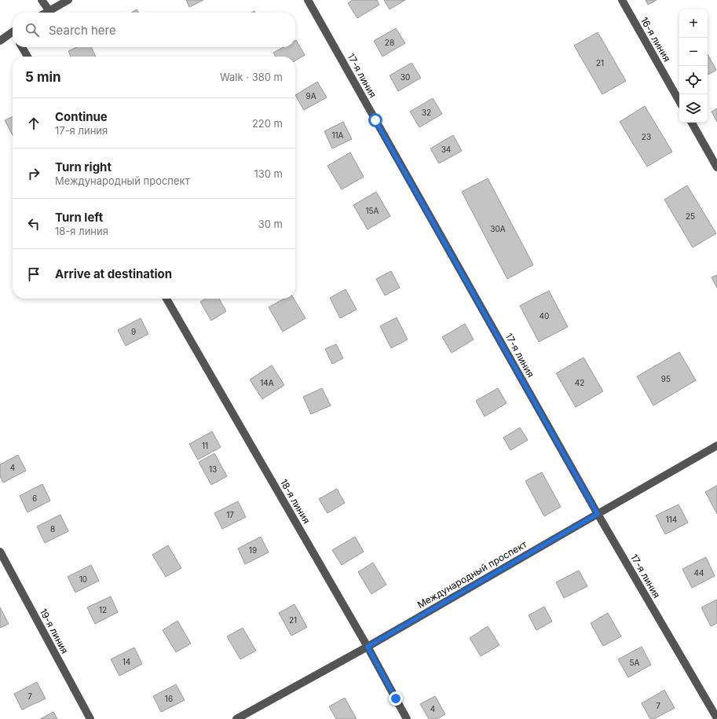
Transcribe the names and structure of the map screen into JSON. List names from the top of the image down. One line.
{"streets":{"street":["16-я линия","17-я линия","18-я линия","Международный проспект","19-я линия"]},"crossings":[["17-я линия","Международный проспект"],["18-я линия","Международный проспект"]],"house_numbers":["28","21","30","9А","32","11А","23","34","15А","25","30А","40","9","95","14А","42","11","4","13","6","17","114","8","19","44","10","12","21","14","5А","7","16","7","4"],"page":{"map_buttons":["+","−"],"search":"Search here","heading":["5 min","Walk · 380 m"],"list":[["Continue","17-я линия","220 m"],["Turn right","Международный проспект","130 m"],["Turn left","18-я линия","30 m"],"Arrive at destination"]}}
